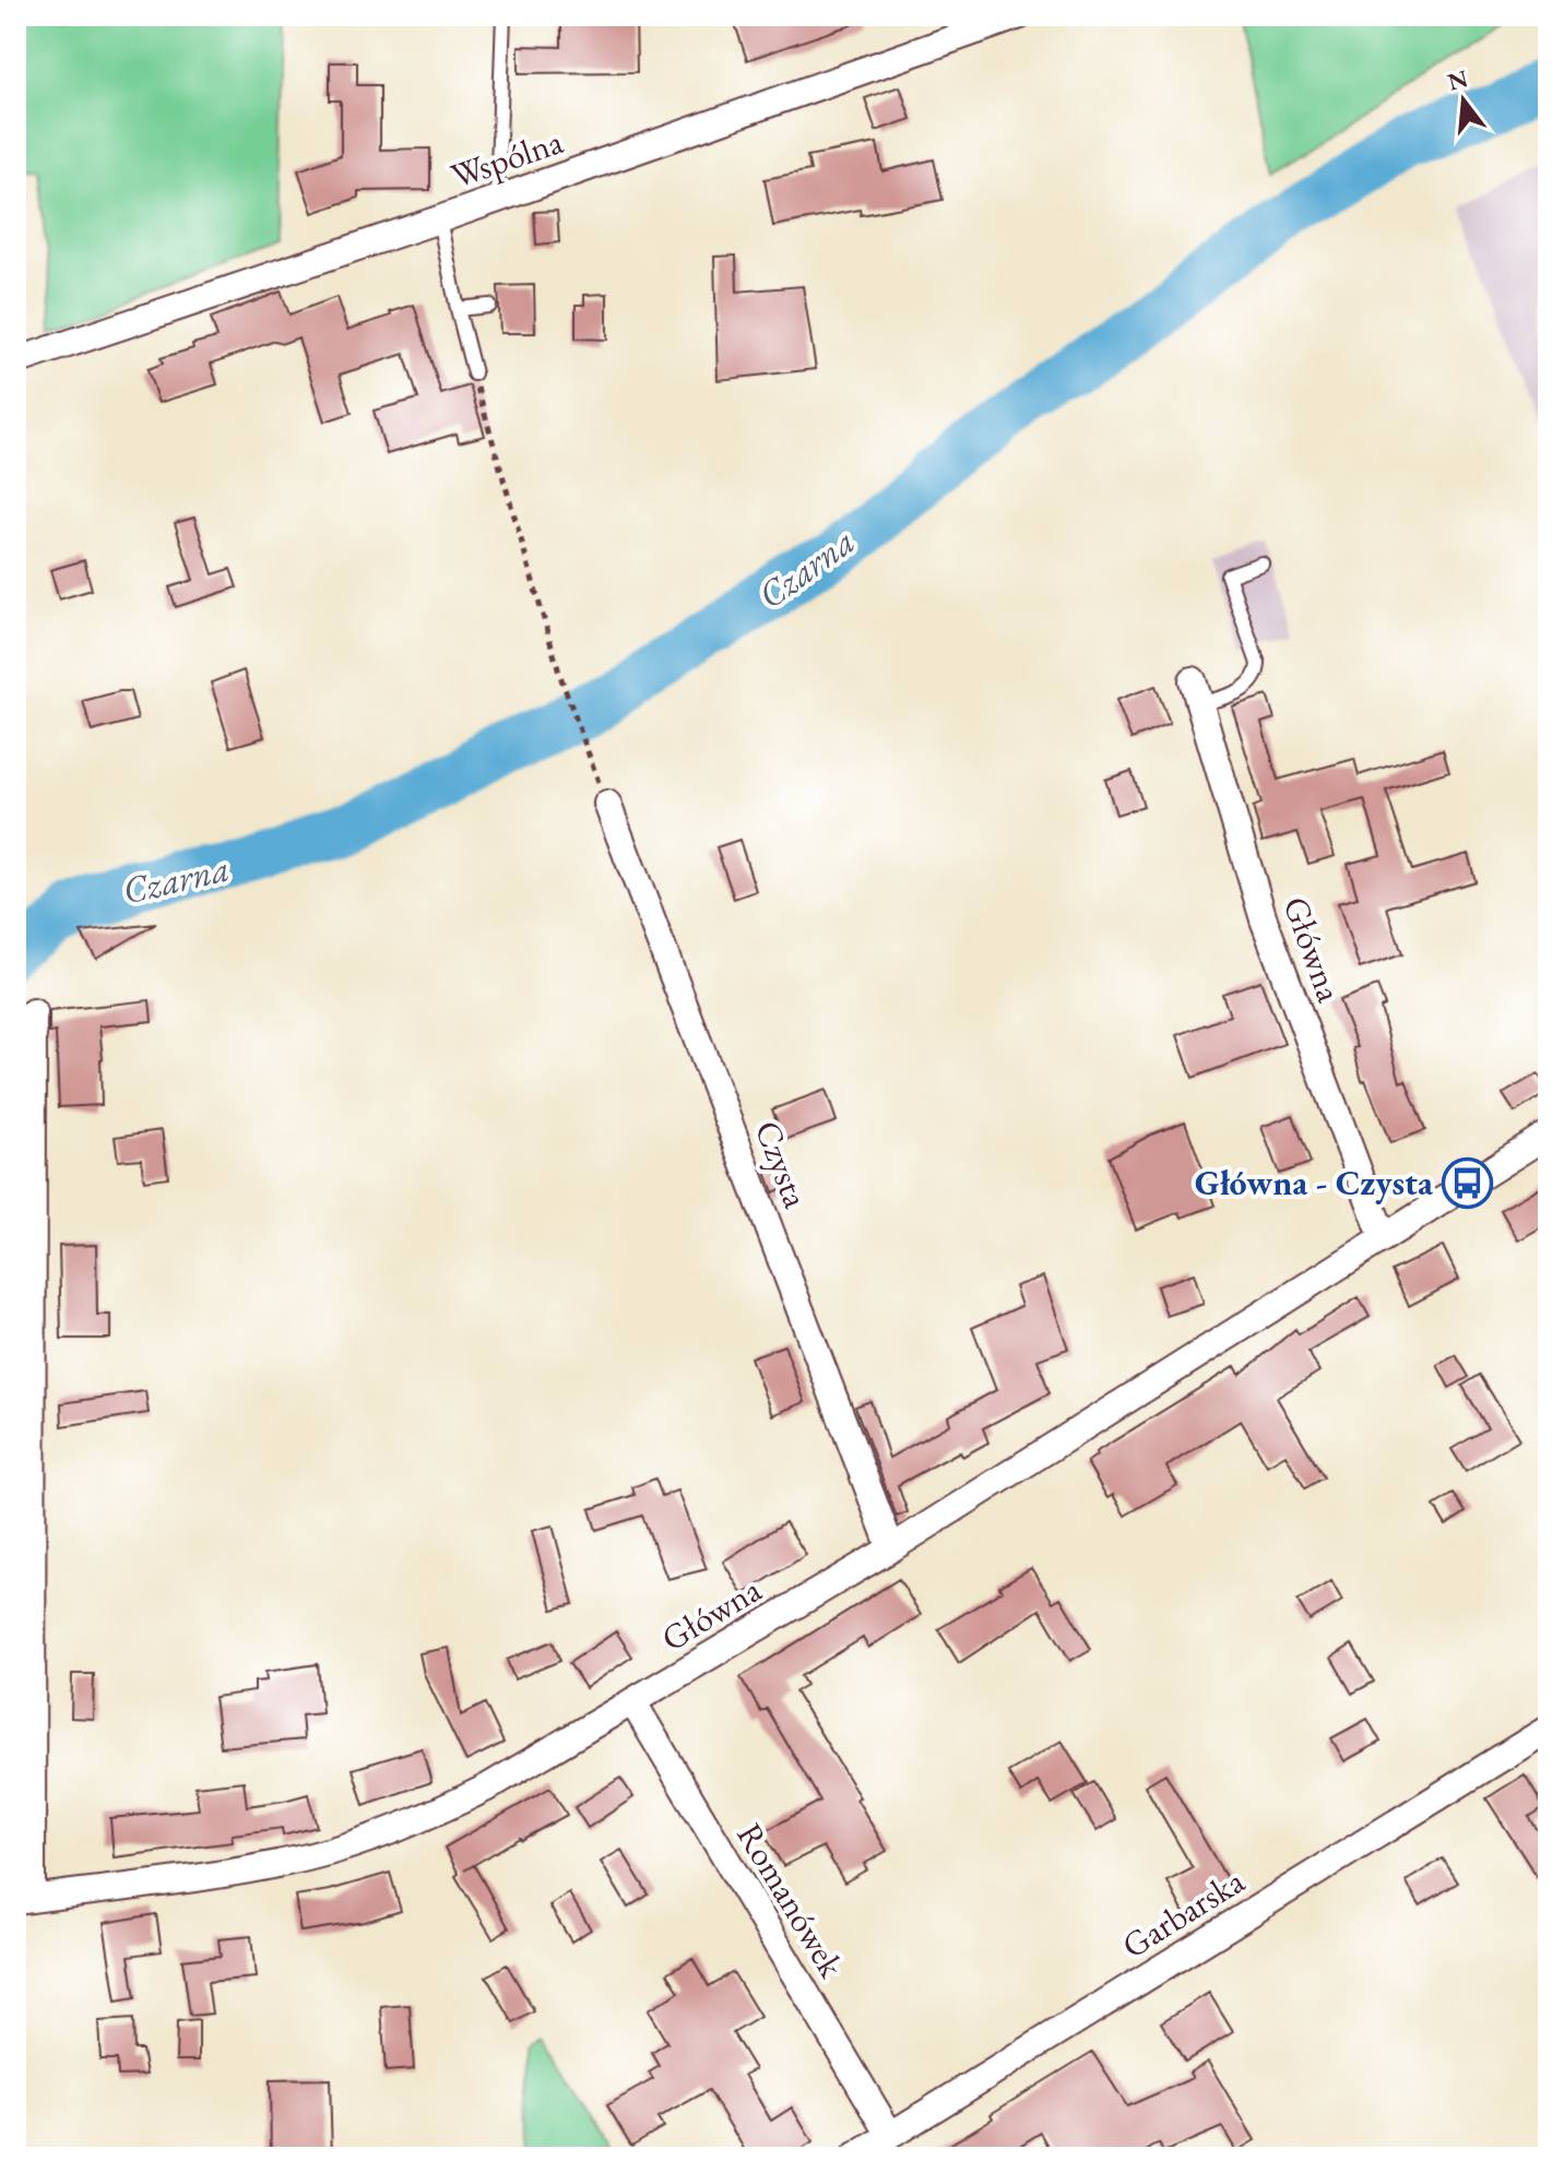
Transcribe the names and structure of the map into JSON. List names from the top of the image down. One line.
{"streets":{"street":["Wspólna","Główna","Czysta","Romanówek","Garbarska"]},"crossings":[["Główna","Czysta"],["Główna","Romanówek"],["Romanówek","Garbarska"]],"water":["Czarna"],"places":{"bus stop":["Główna - Czysta"]},"north":"top"}
